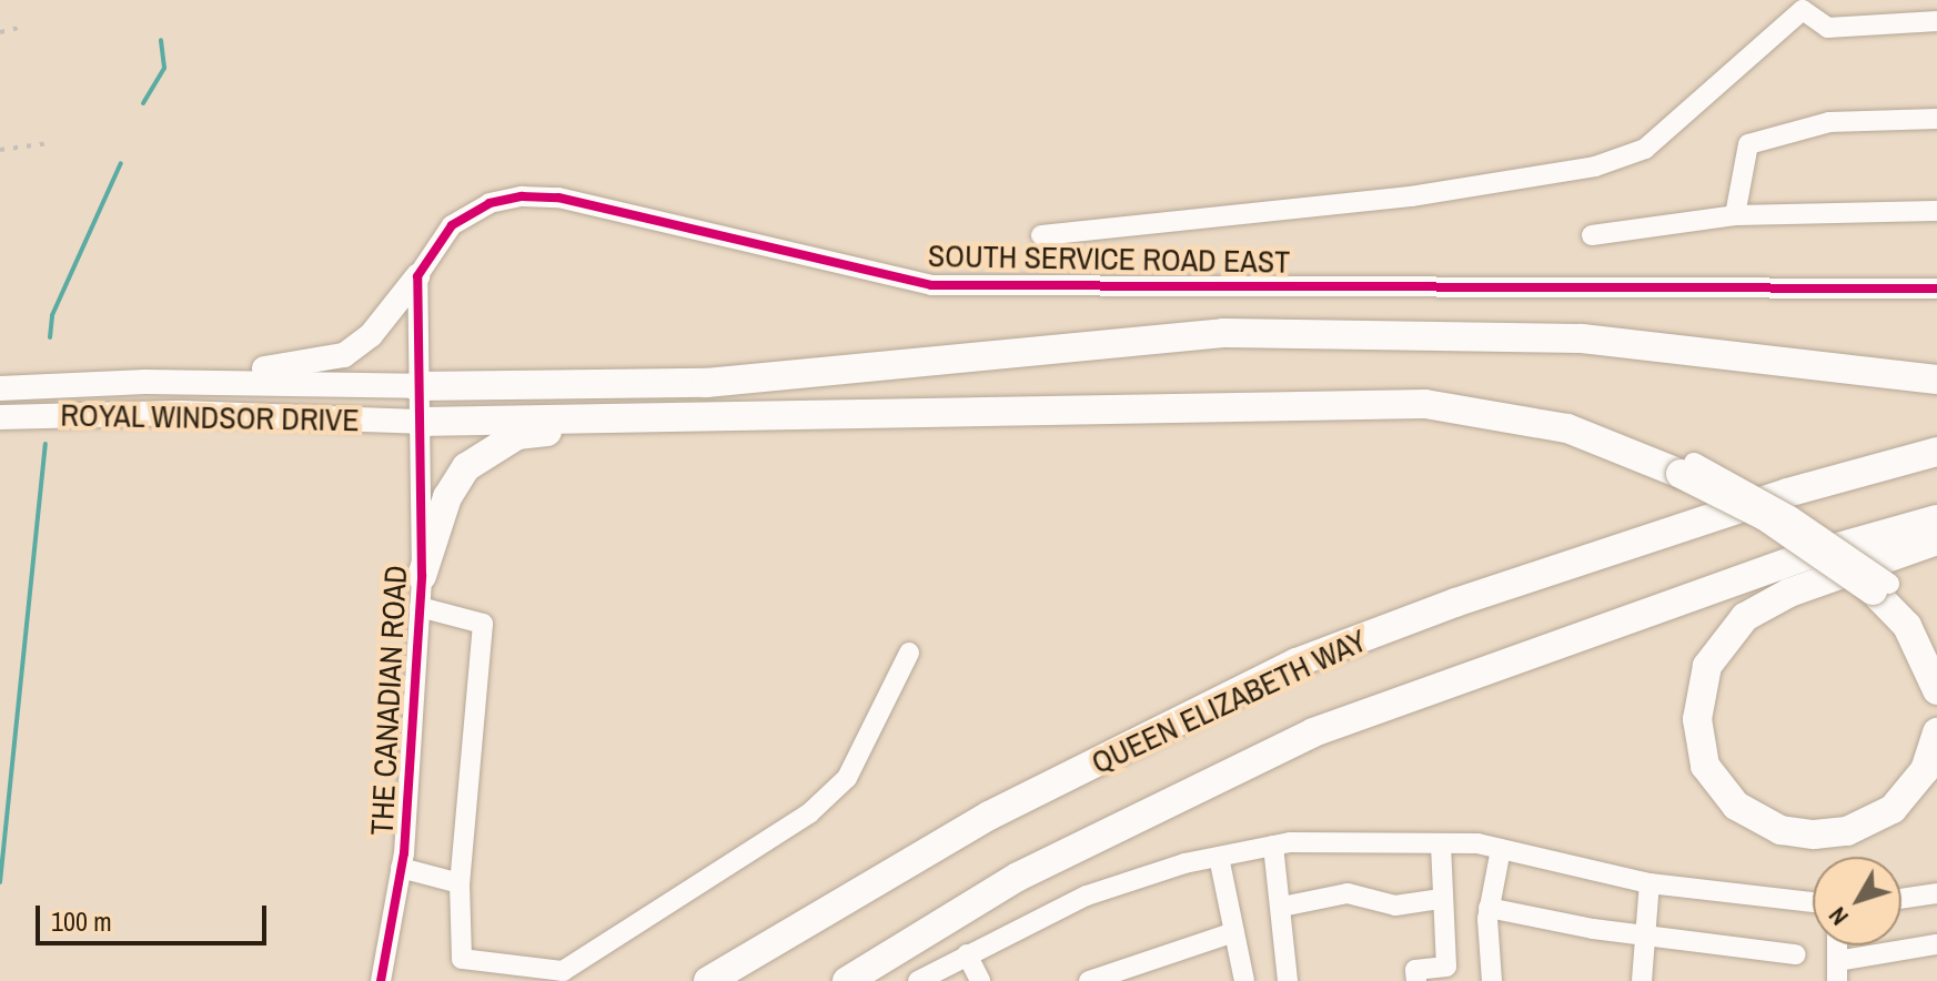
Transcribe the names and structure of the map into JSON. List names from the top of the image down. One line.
{"streets":{"highway":["QUEEN ELIZABETH WAY"],"main road":["ROYAL WINDSOR DRIVE"],"street":["SOUTH SERVICE ROAD EAST","THE CANADIAN ROAD"]},"crossings":[["ROYAL WINDSOR DRIVE","THE CANADIAN ROAD"]],"scale_bar":"100 m","north":"bottom left"}
